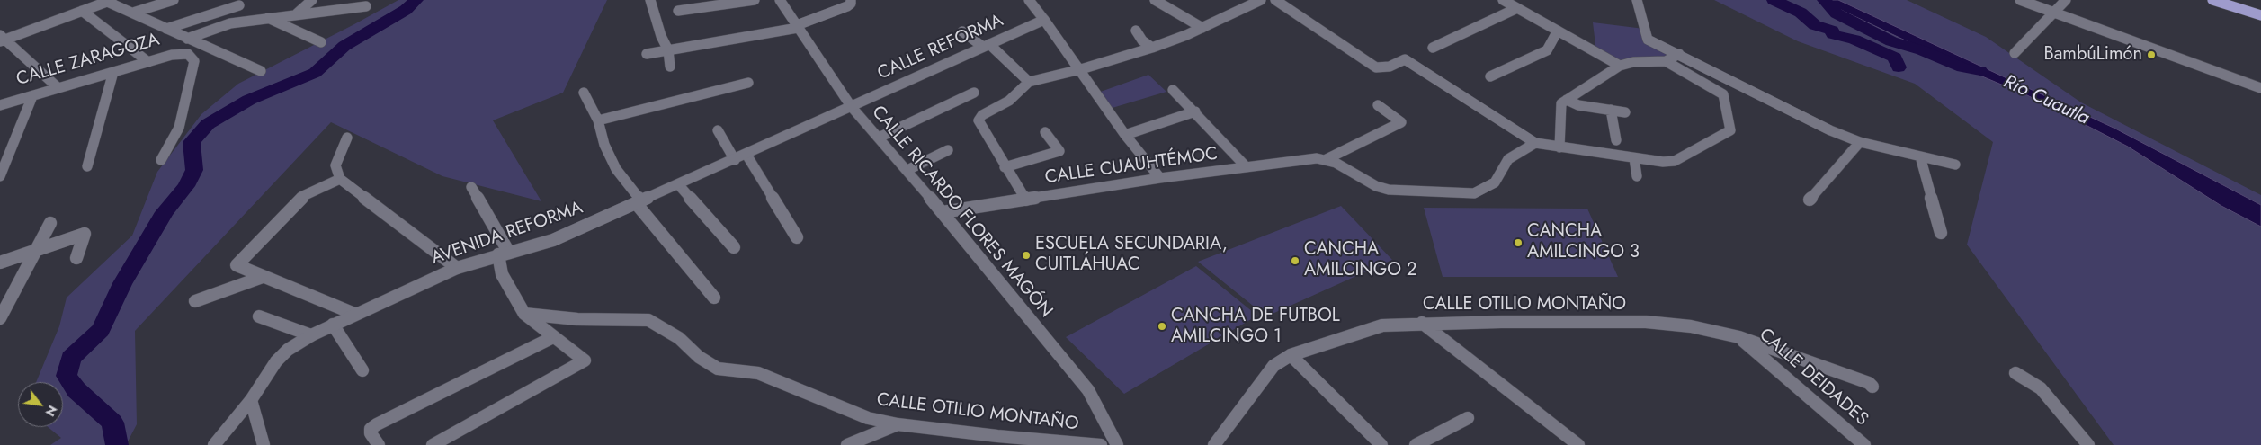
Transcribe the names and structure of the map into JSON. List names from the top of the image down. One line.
{"streets":{"street":["CALLE REFORMA","CALLE ZARAGOZA","CALLE CUAUHTÉMOC","CALLE RICARDO FLORES MAGÓN","AVENIDA REFORMA","CALLE OTILIO MONTAÑO","CALLE DEIDADES"]},"crossings":[["CALLE REFORMA","CALLE RICARDO FLORES MAGÓN"],["CALLE REFORMA","AVENIDA REFORMA"],["CALLE CUAUHTÉMOC","CALLE RICARDO FLORES MAGÓN"],["CALLE RICARDO FLORES MAGÓN","AVENIDA REFORMA"],["CALLE OTILIO MONTAÑO","CALLE DEIDADES"]],"water":["Río Cuautla"],"places":["BambúLimón","CANCHA AMILCINGO 3","ESCUELA SECUNDARIA, CUITLÁHUAC","CANCHA AMILCINGO 2","CANCHA DE FUTBOL AMILCINGO 1"],"north":"bottom right"}
